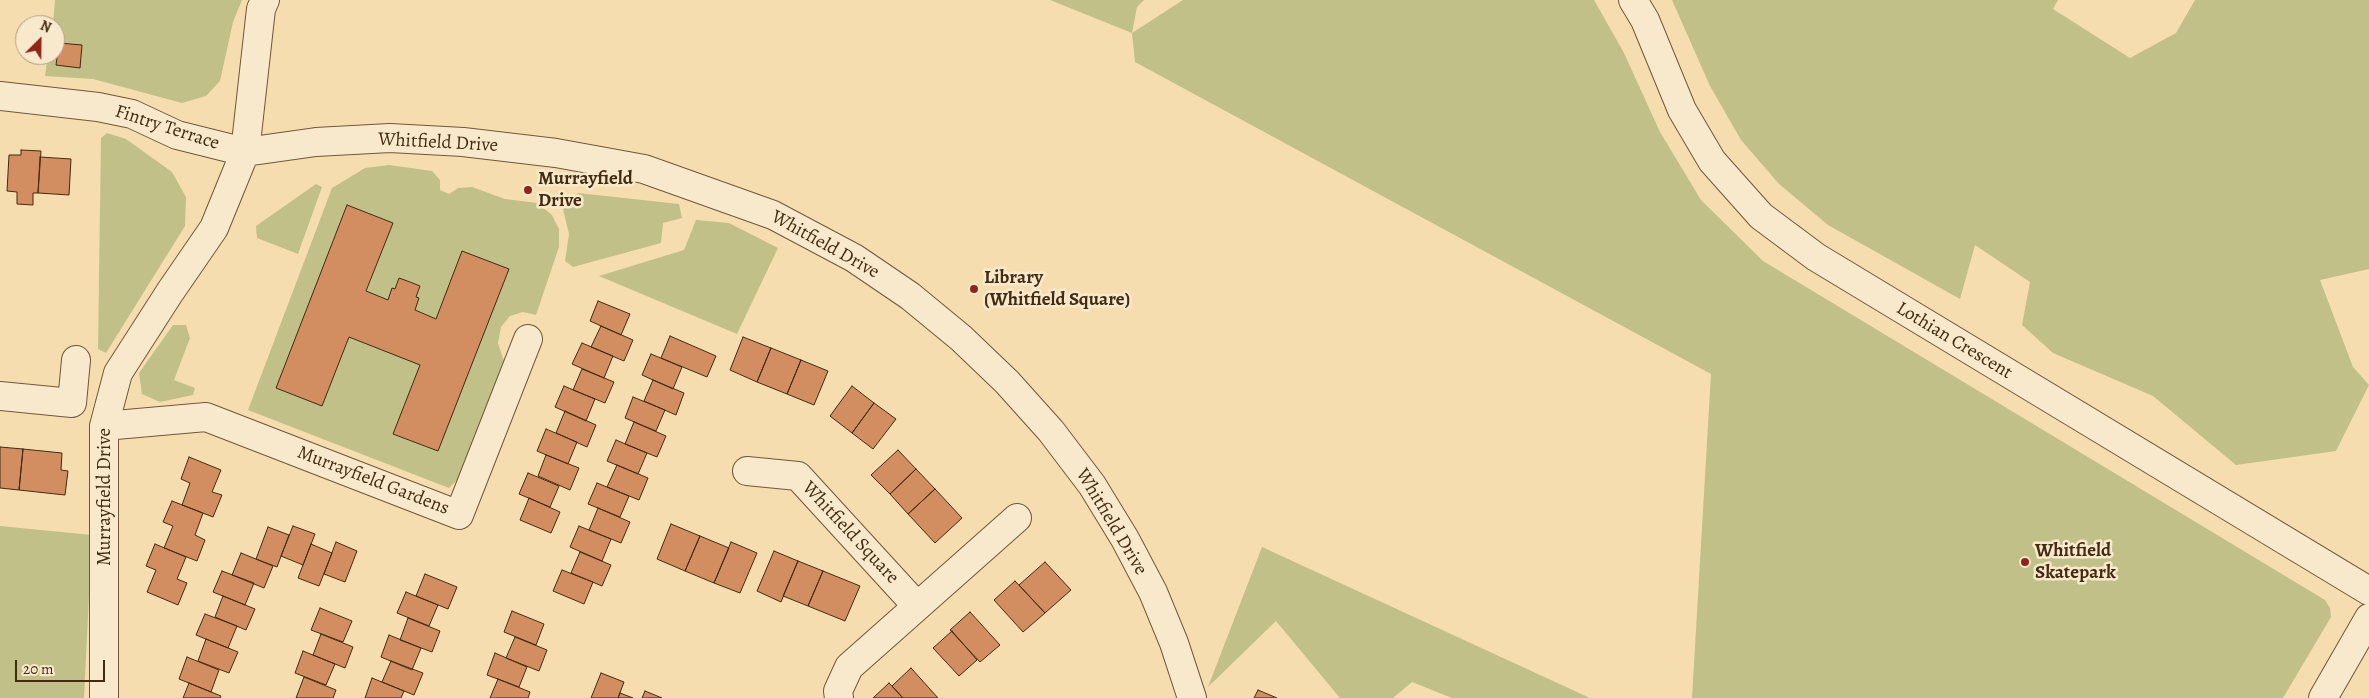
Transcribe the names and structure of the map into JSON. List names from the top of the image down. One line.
{"streets":{"street":["Fintry Terrace","Whitfield Drive","Lothian Crescent","Murrayfield Gardens","Murrayfield Drive","Whitfield Square"]},"crossings":[["Fintry Terrace","Whitfield Drive"],["Fintry Terrace","Murrayfield Drive"],["Whitfield Drive","Murrayfield Drive"],["Murrayfield Gardens","Murrayfield Drive"]],"places":["Murrayfield Drive","Library (Whitfield Square)","Whitfield Skatepark"],"scale_bar":"20 m","north":"top right"}
